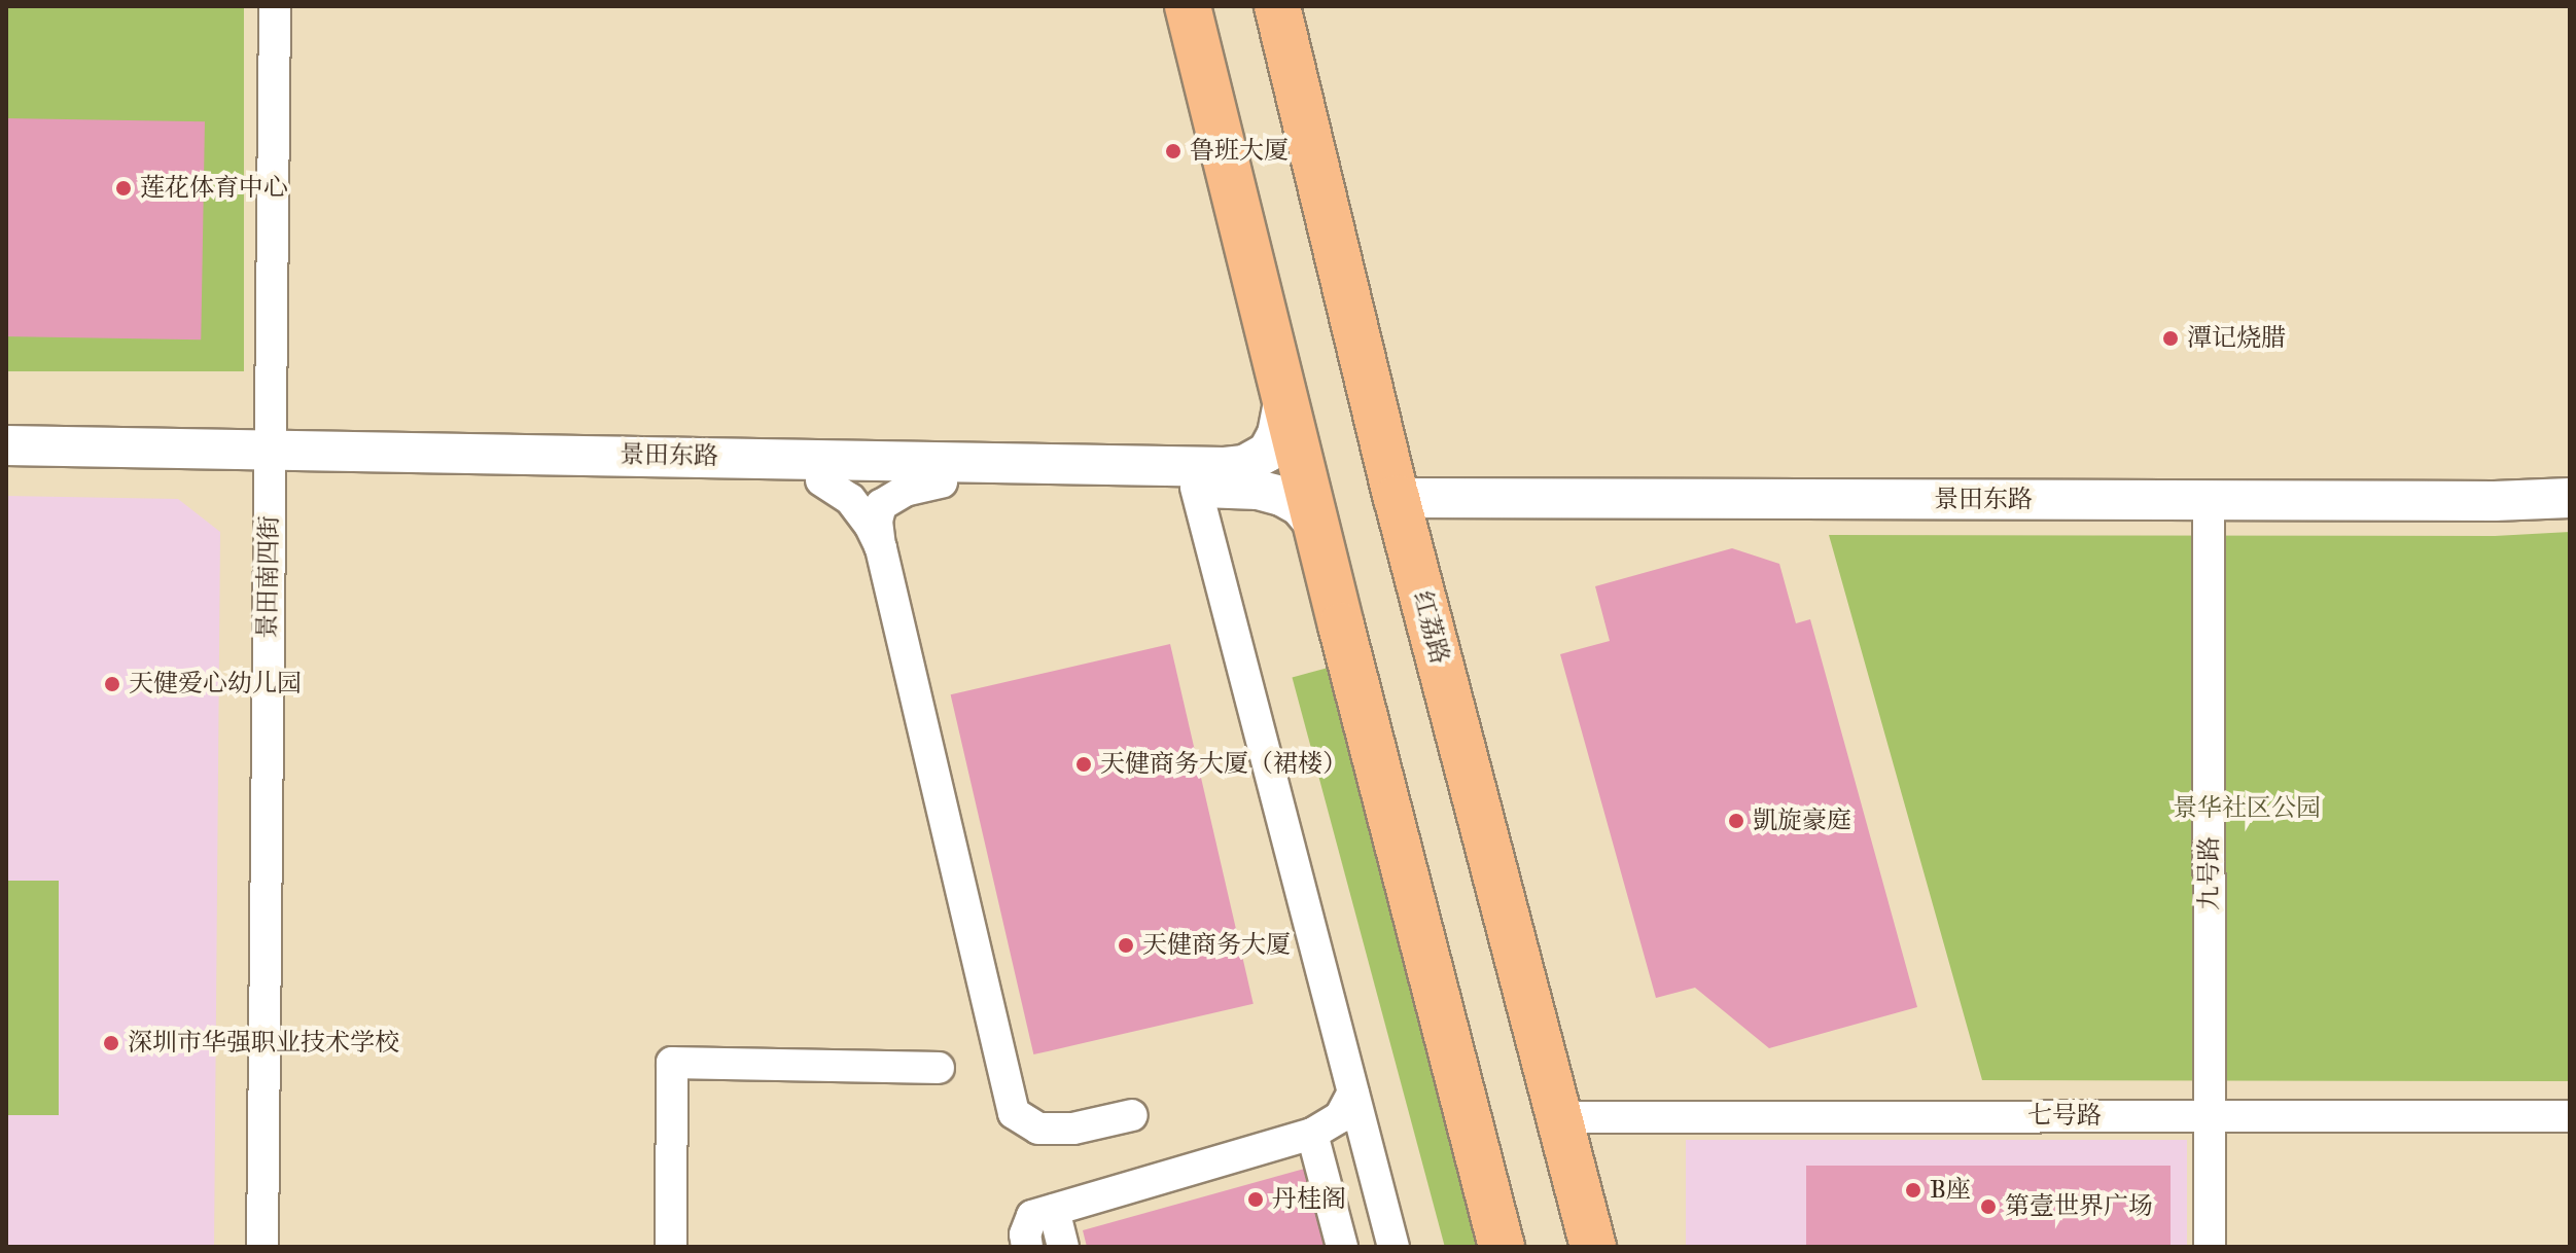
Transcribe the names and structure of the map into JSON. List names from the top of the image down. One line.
{"streets":{"main road":["红荔路"],"street":["景田东路","景田南四街","九号路","七号路"]},"crossings":[["景田东路","景田南四街"],["景田东路","红荔路"],["景田东路","九号路"],["红荔路","七号路"],["九号路","七号路"]],"parks":["景华社区公园"],"places":["鲁班大厦","莲花体育中心","潭记烧腊","天健爱心幼儿园","天健商务大厦（裙楼）","凱旋豪庭","天健商务大厦","深圳市华强职业技术学校","B座","丹桂阁","第壹世界广场"]}
